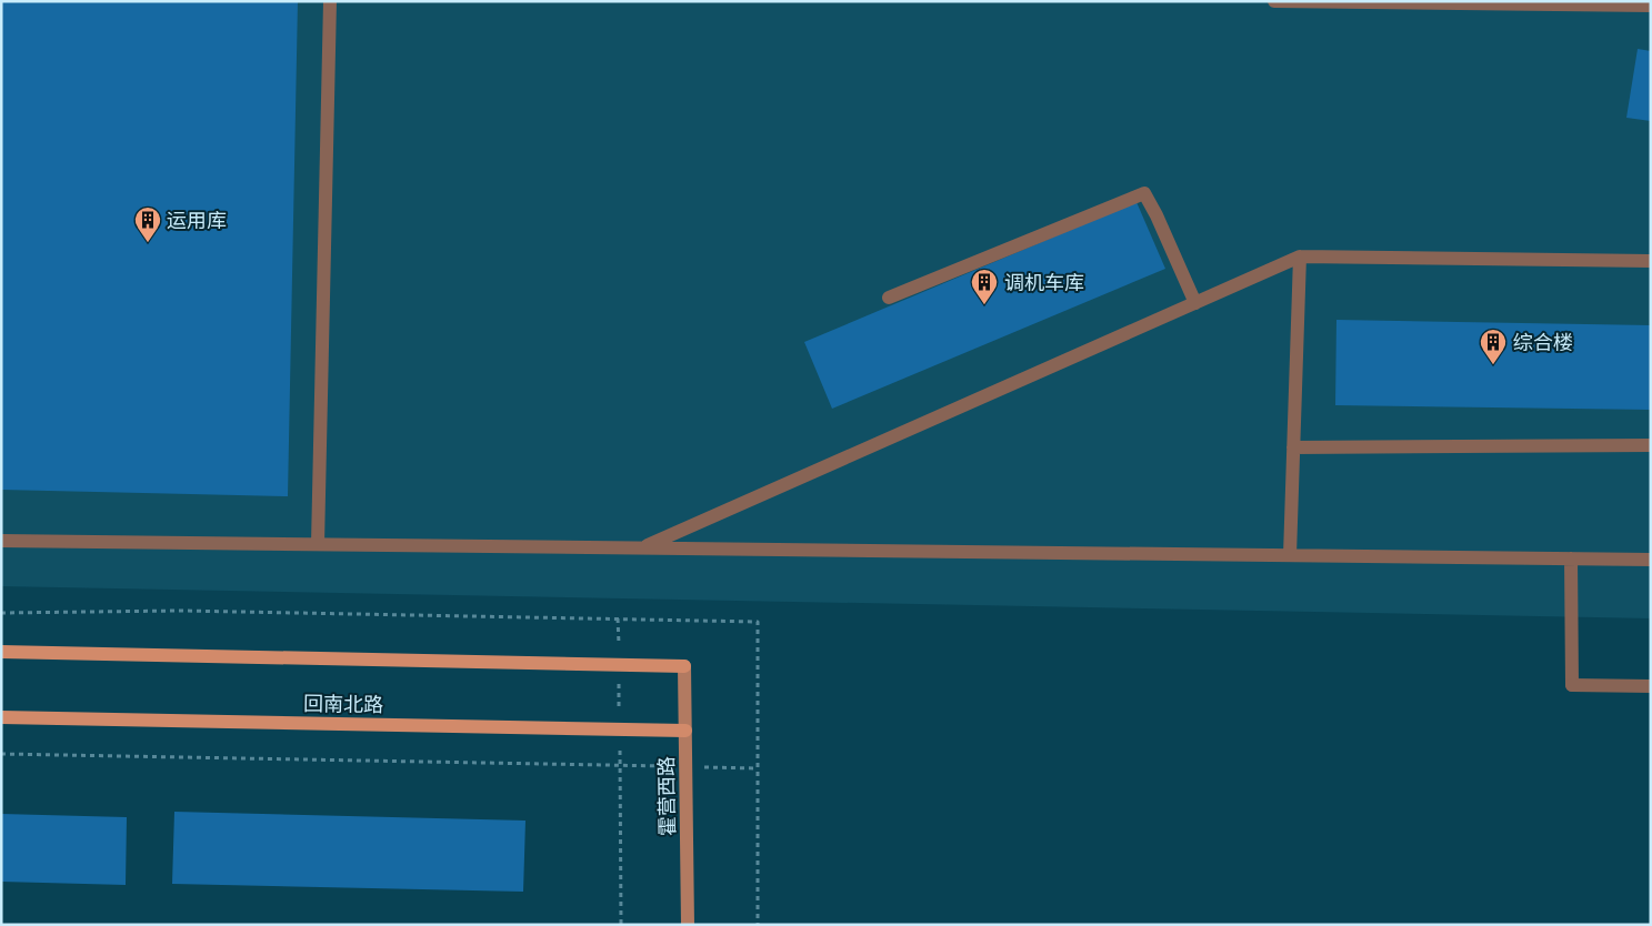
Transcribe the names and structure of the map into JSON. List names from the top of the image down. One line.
{"streets":{"main road":["回南北路"],"street":["霍营西路"]},"crossings":[["回南北路","霍营西路"]],"places":{"building":["运用库","调机车库","综合楼"]}}
